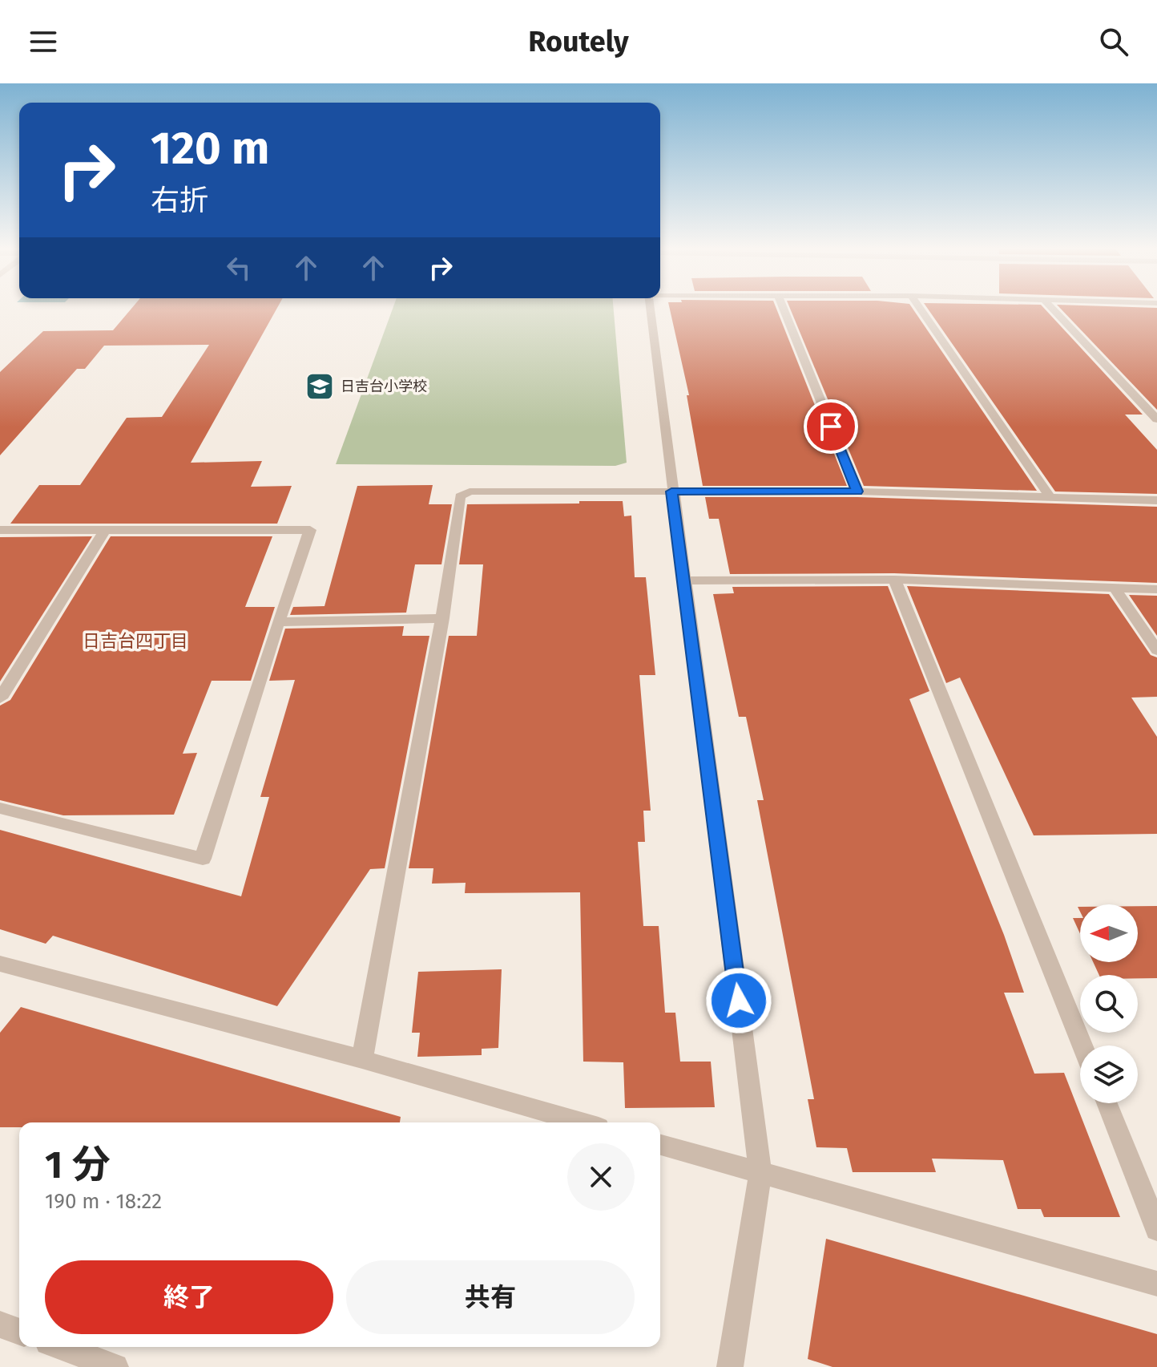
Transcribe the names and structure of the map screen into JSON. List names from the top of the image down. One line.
{"districts":["日吉台四丁目"],"places":{"school or university":["日吉台小学校"]},"north":"left","page":{"header":"Routely","turn":["120 m","右折"],"heading":["1 分","190 m · 18:22"],"buttons":["終了","共有"]}}
